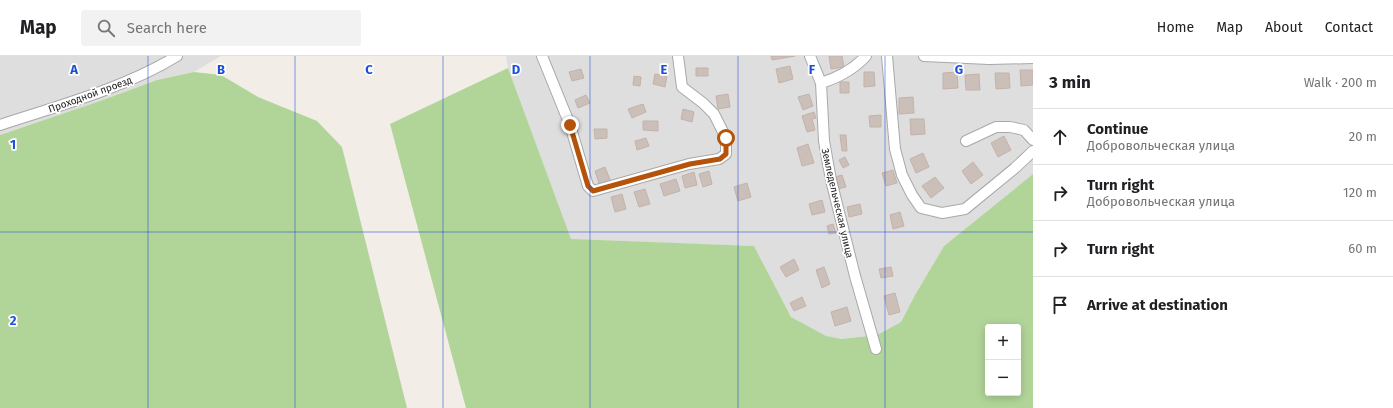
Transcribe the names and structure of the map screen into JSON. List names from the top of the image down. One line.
{"streets":{"street":["Проходной проезд","Земледельческая улица"]},"page":{"header":"Map","search":"Search here","nav":["Home","Map","About","Contact"],"heading":["3 min","Walk · 200 m"],"list":[["Continue","Добровольческая улица","20 m"],["Turn right","Добровольческая улица","120 m"],["Turn right","60 m"],"Arrive at destination"],"map_buttons":["+","−"]},"grid":{"columns":["A","B","C","D","E","F","G"],"rows":["1","2"]}}
